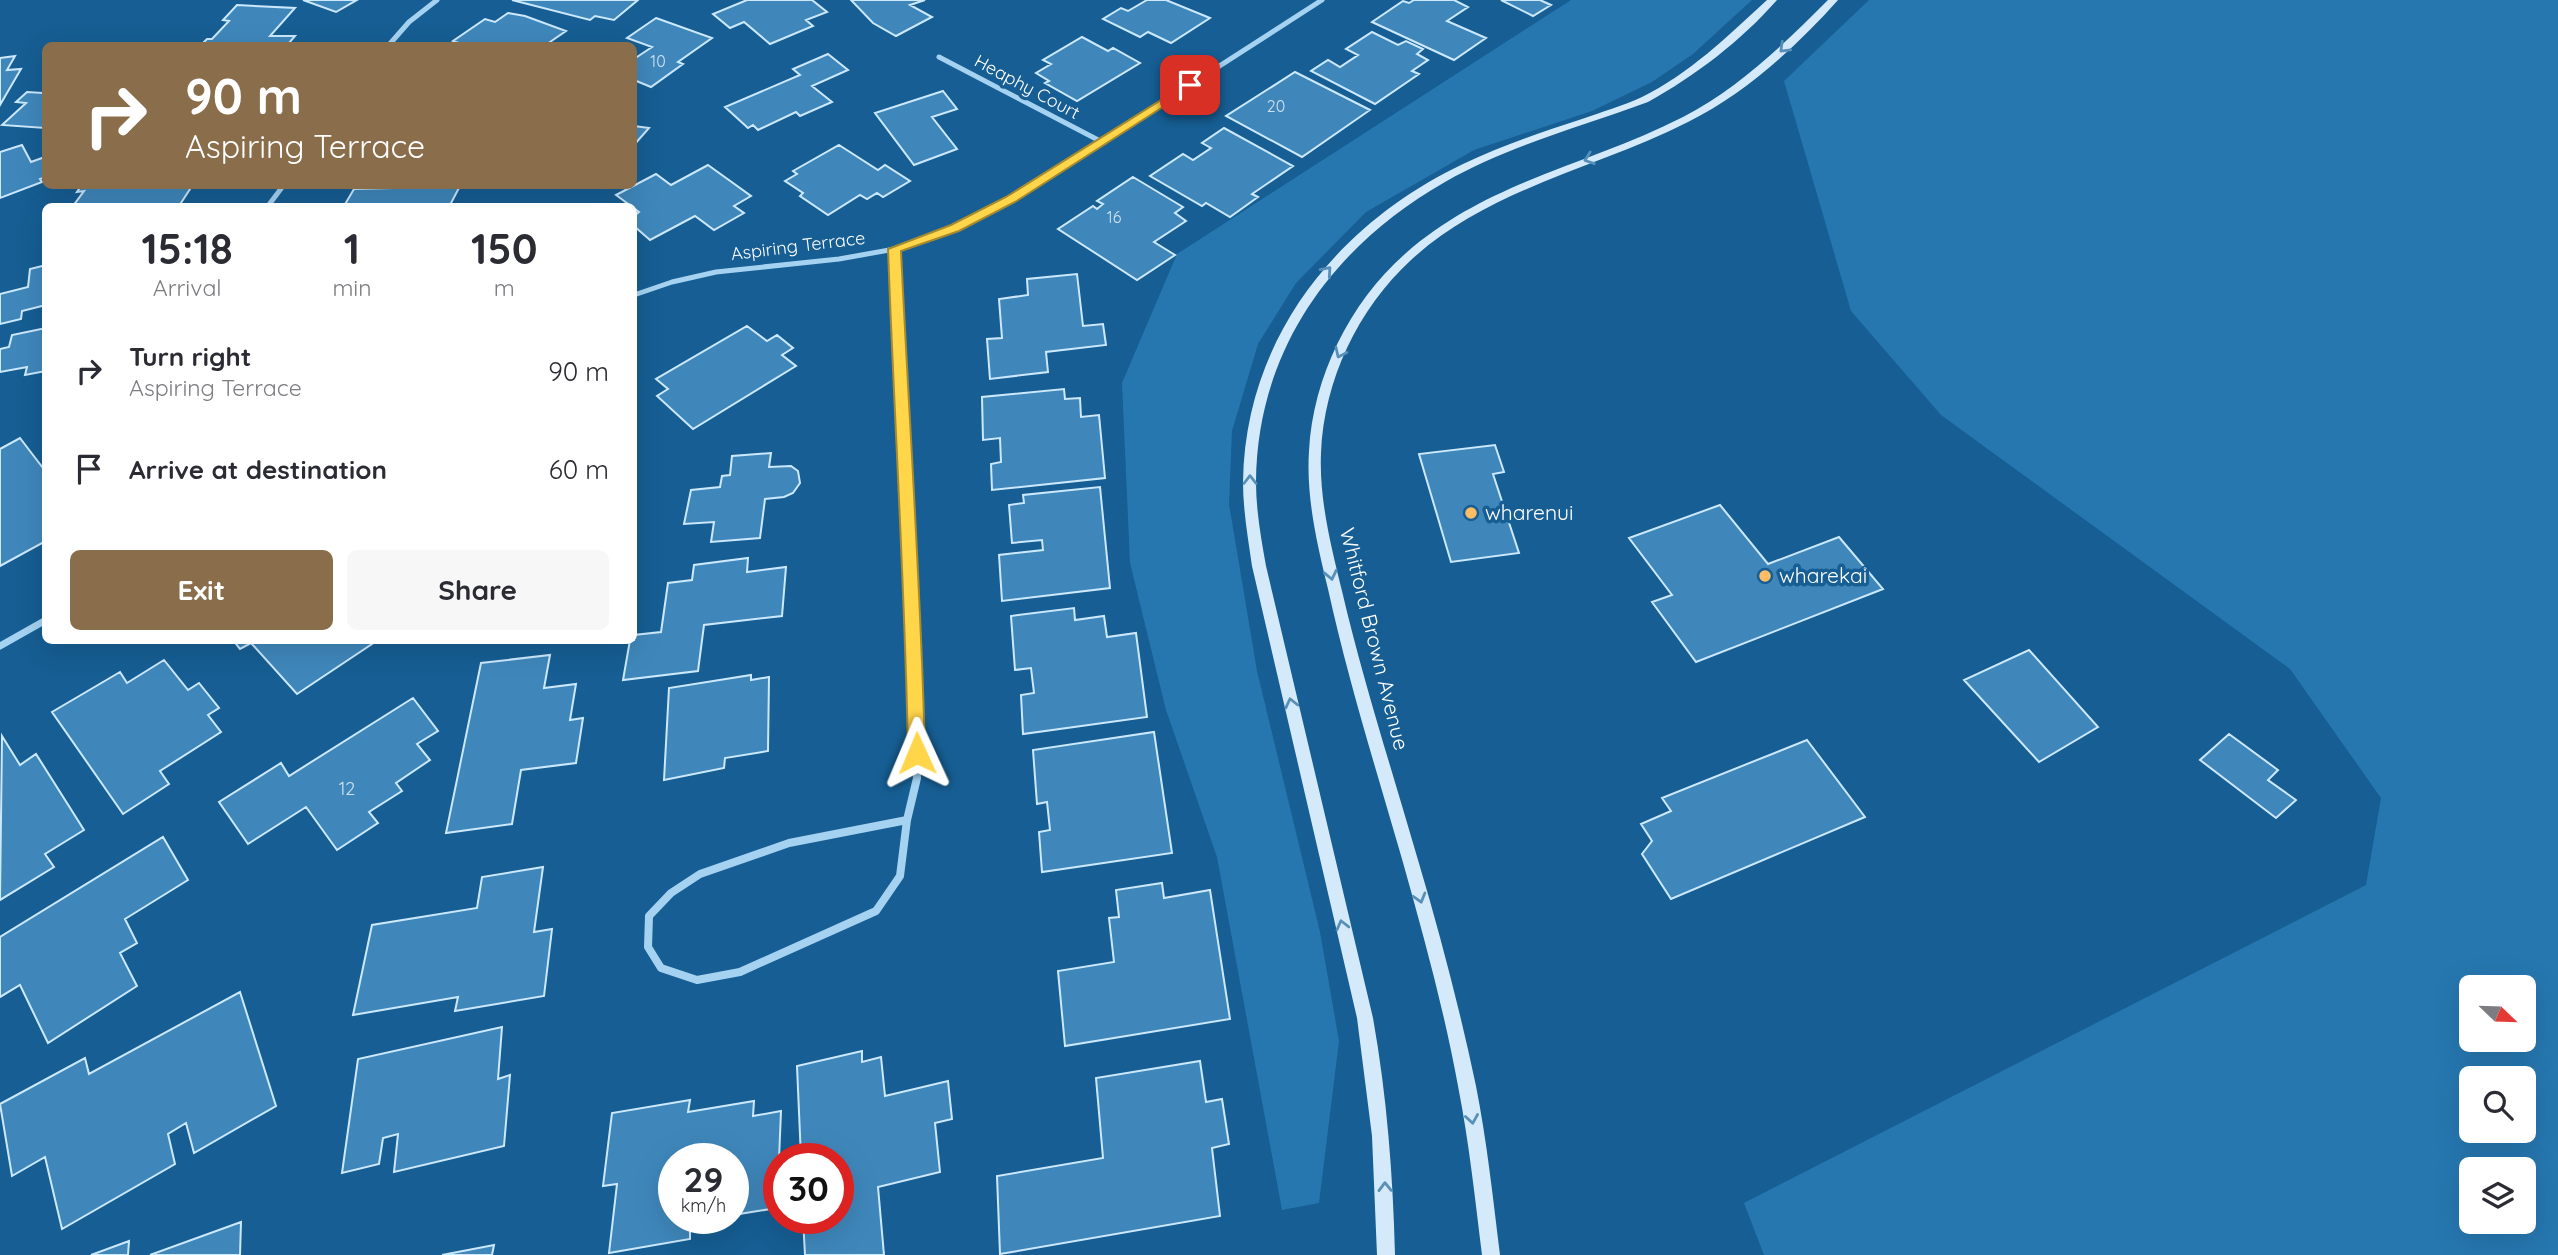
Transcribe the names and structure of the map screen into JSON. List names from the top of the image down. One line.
{"streets":{"main road":["Whitford Brown Avenue"],"street":["Heaphy Court","Aspiring Terrace"]},"crossings":[["Heaphy Court","Aspiring Terrace"]],"one_way":["Whitford Brown Avenue"],"places":["wharenui","wharekai"],"house_numbers":["10","20","16","12"],"north":"bottom right","page":{"turn":["90 m","Aspiring Terrace"],"eta":["15:18","Arrival","1","min","150","m"],"list":[{"name":"Turn right","note":"Aspiring Terrace","value":"90 m"},{"name":"Arrive at destination","value":"60 m"}],"buttons":["Exit","Share"],"speed":"29 km/h","limit":"30"}}
